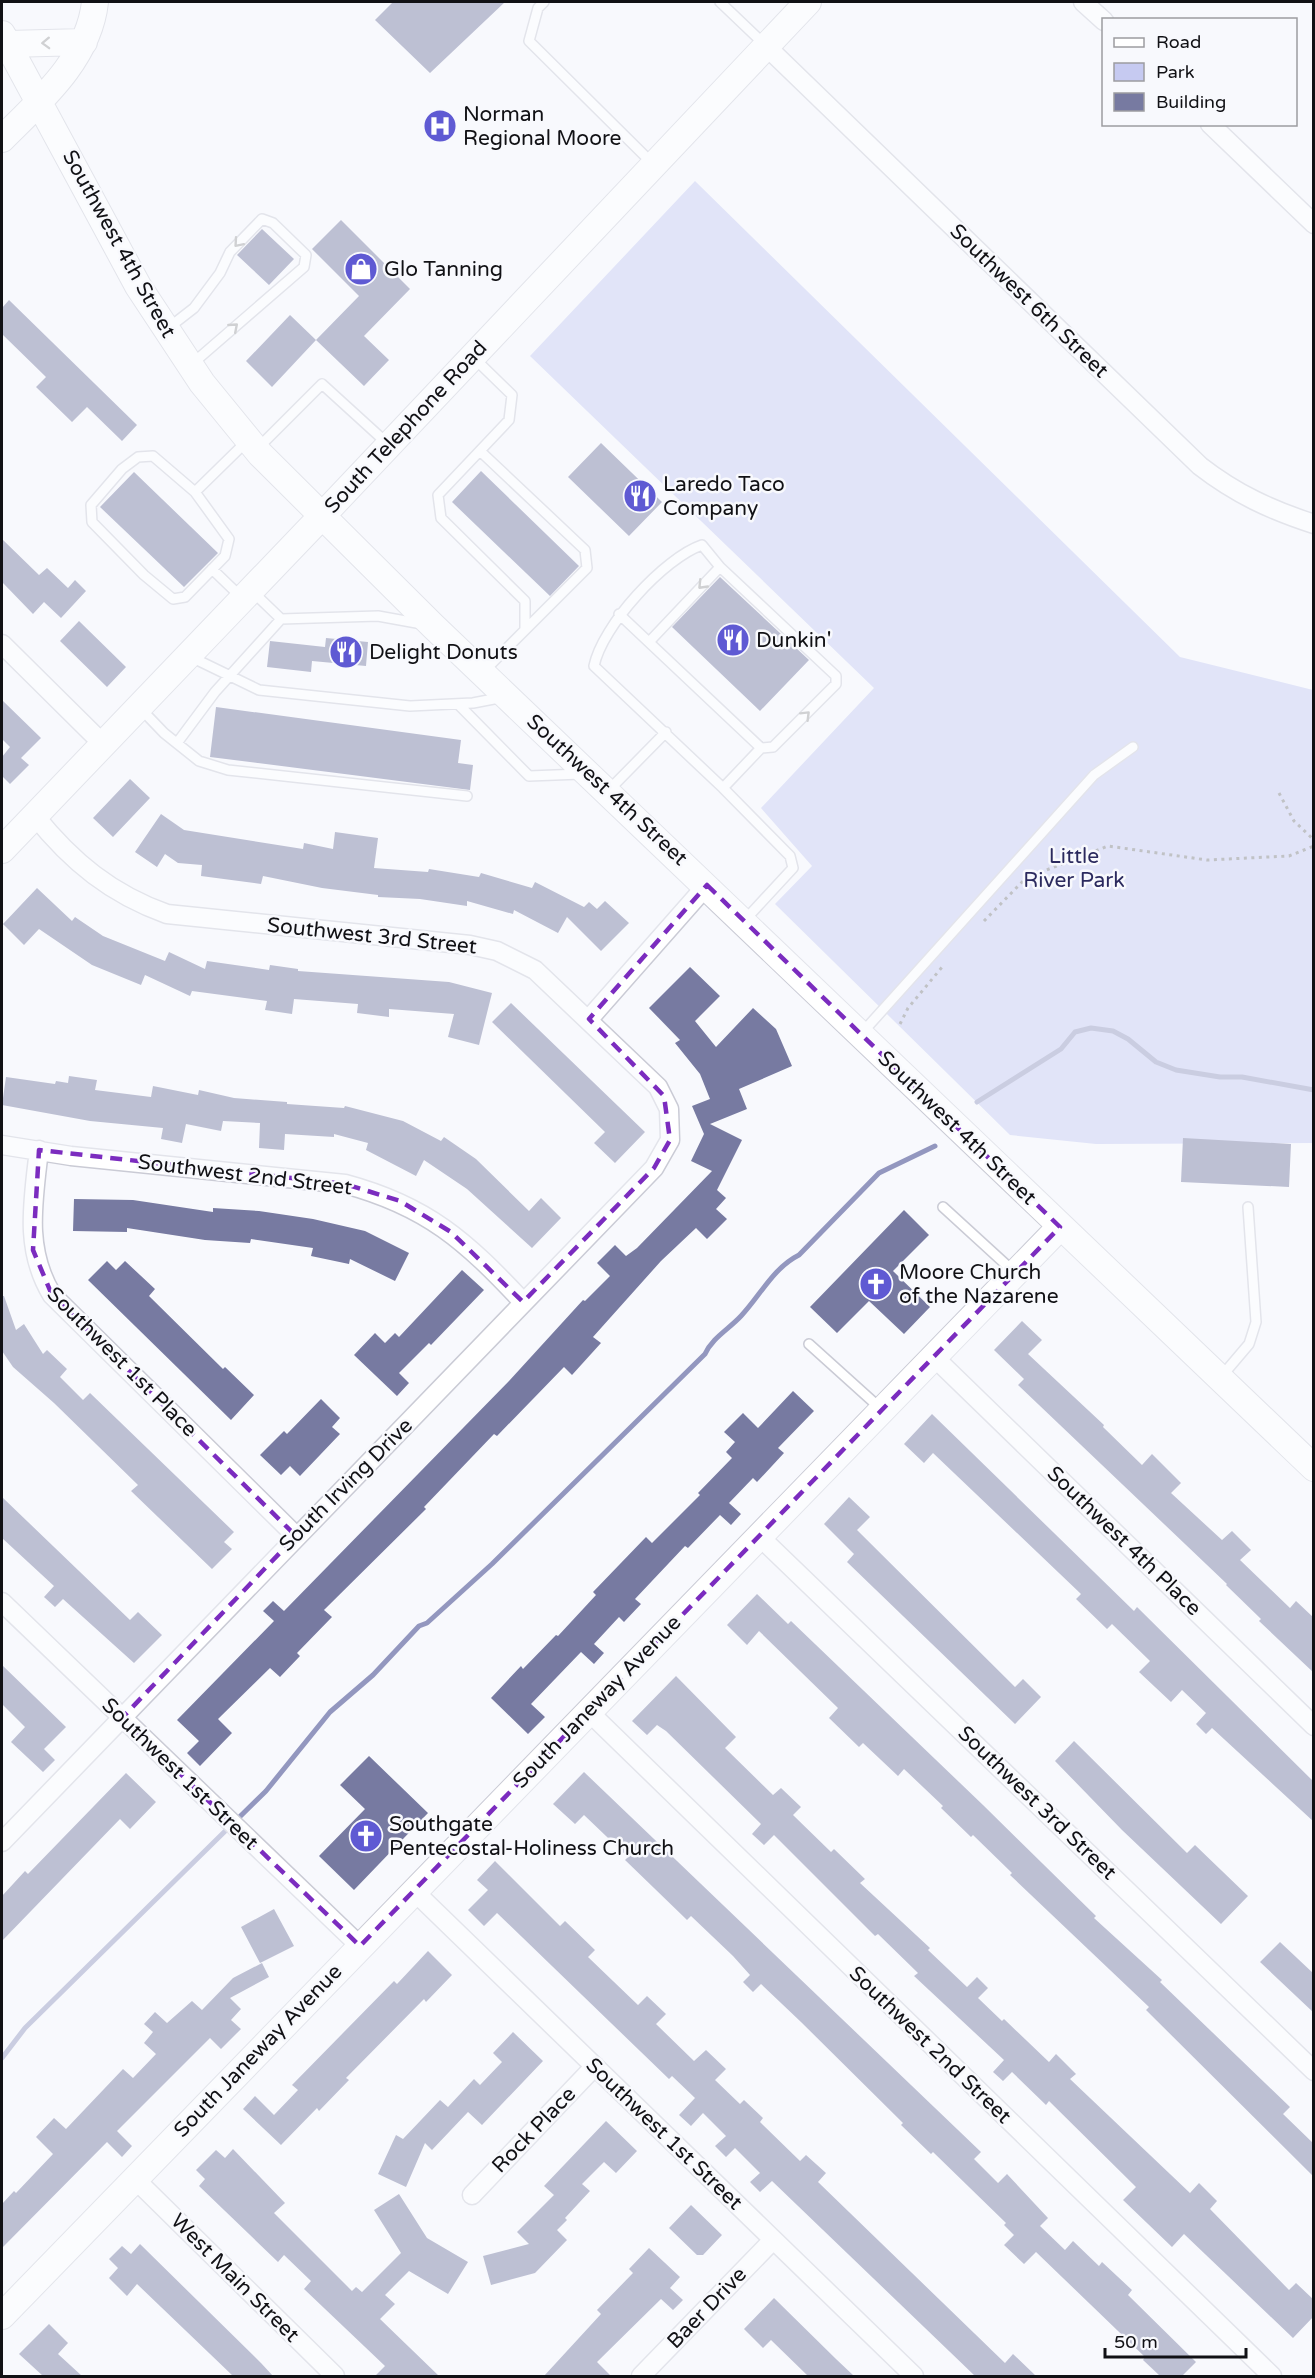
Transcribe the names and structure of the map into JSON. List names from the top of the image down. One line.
{"streets":{"main road":["Southwest 4th Street","South Telephone Road","South Janeway Avenue"],"street":["Southwest 6th Street","Southwest 3rd Street","Southwest 2nd Street","Southwest 1st Place","South Irving Drive","Southwest 4th Place","Southwest 1st Street","Rock Place","West Main Street","Baer Drive"]},"crossings":[["Southwest 4th Street","South Telephone Road"],["Southwest 4th Street","South Janeway Avenue"],["Southwest 6th Street","South Telephone Road"],["South Telephone Road","Southwest 3rd Street"],["Southwest 3rd Street","South Irving Drive"],["Southwest 3rd Street","South Janeway Avenue"],["Southwest 2nd Street","Southwest 1st Place"],["Southwest 2nd Street","South Irving Drive"],["Southwest 2nd Street","South Janeway Avenue"],["Southwest 1st Place","South Irving Drive"],["South Irving Drive","Southwest 1st Street"],["Southwest 4th Place","South Janeway Avenue"],["South Janeway Avenue","Southwest 1st Street"],["South Janeway Avenue","West Main Street"],["Southwest 1st Street","Rock Place"],["Southwest 1st Street","Baer Drive"]],"parks":["Little River Park"],"places":{"hospital":["Norman Regional Moore"],"shop":["Glo Tanning"],"restaurant":["Laredo Taco Company","Dunkin'","Delight Donuts"],"church":["Moore Church of the Nazarene","Southgate Pentecostal-Holiness Church"]},"legend":["Road","Park","Building"],"scale_bar":"50 m"}
